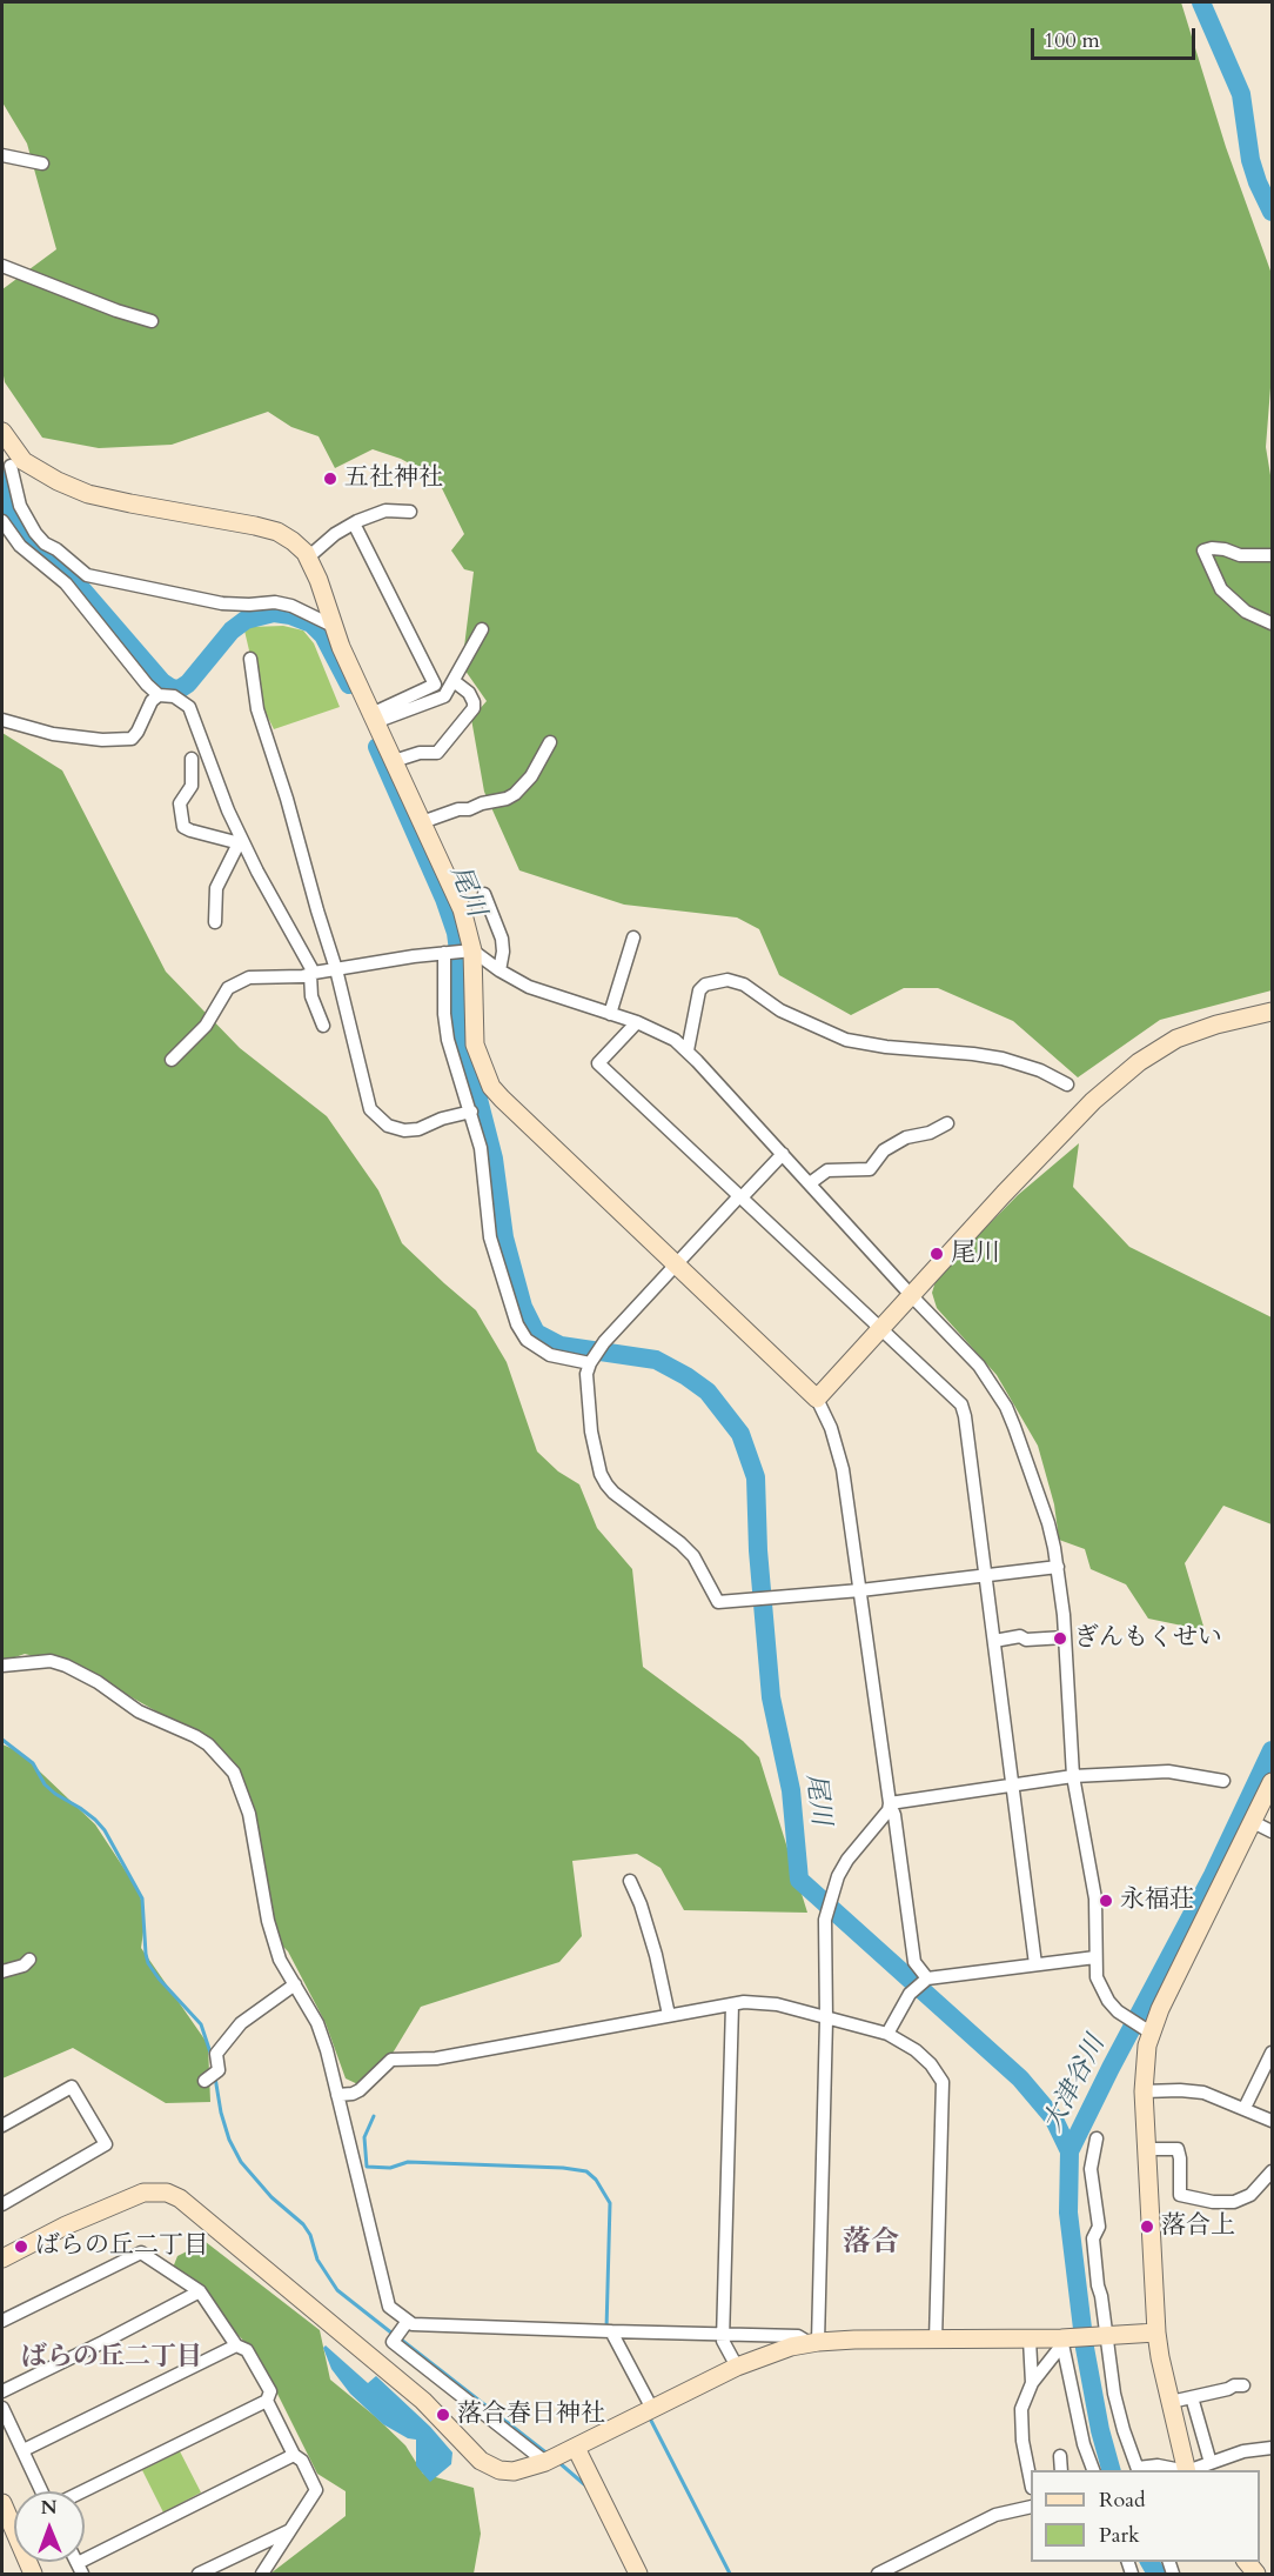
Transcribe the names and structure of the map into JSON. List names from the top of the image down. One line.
{"districts":["落合","ばらの丘二丁目"],"water":["尾川","大津谷川"],"places":["五社神社","尾川","ぎんもくせい","永福荘","落合上","ばらの丘二丁目","落合春日神社"],"legend":["Road","Park"],"scale_bar":"100 m","north":"top"}
